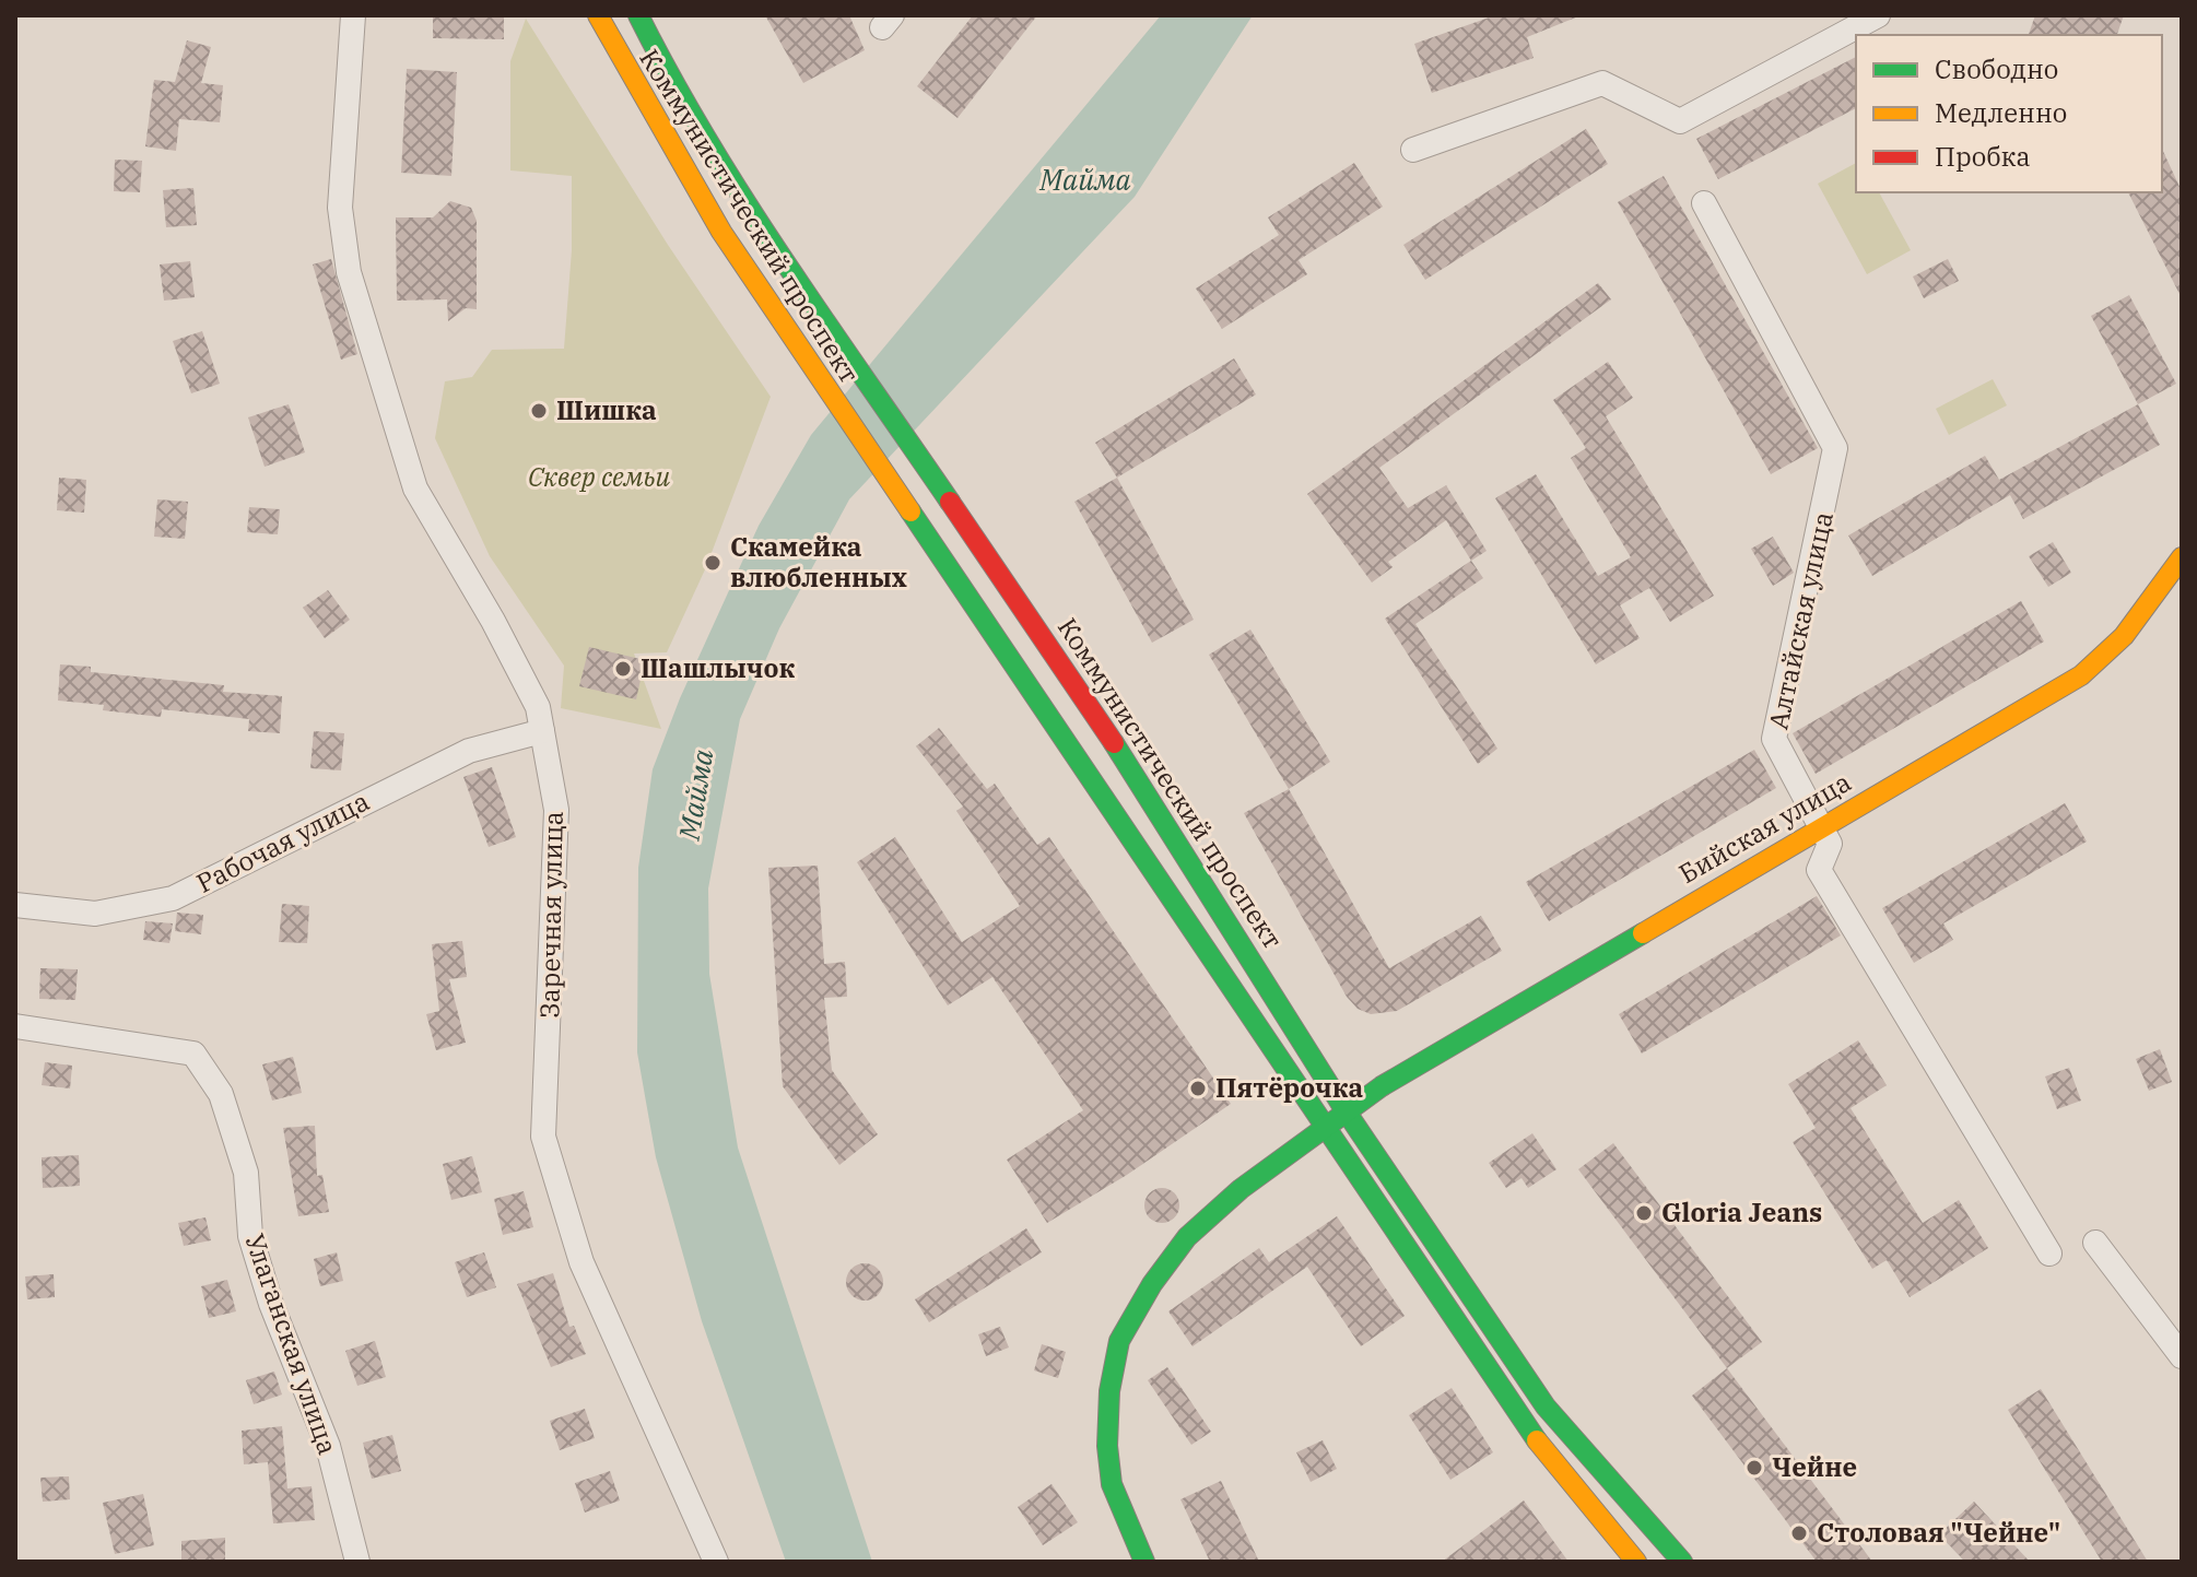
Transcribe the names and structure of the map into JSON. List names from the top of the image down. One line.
{"streets":{"main road":["Коммунистический проспект","Бийская улица"],"street":["Алтайская улица","Рабочая улица","Заречная улица","Улаганская улица"]},"crossings":[["Коммунистический проспект","Бийская улица"],["Алтайская улица","Бийская улица"],["Рабочая улица","Заречная улица"]],"water":["Майма"],"parks":["Сквер семьи"],"places":["Шишка","Скамейка влюбленных","Шашлычок","Пятёрочка","Gloria Jeans","Чейне","Столовая \"Чейне\""],"legend":["Свободно","Медленно","Пробка"]}
